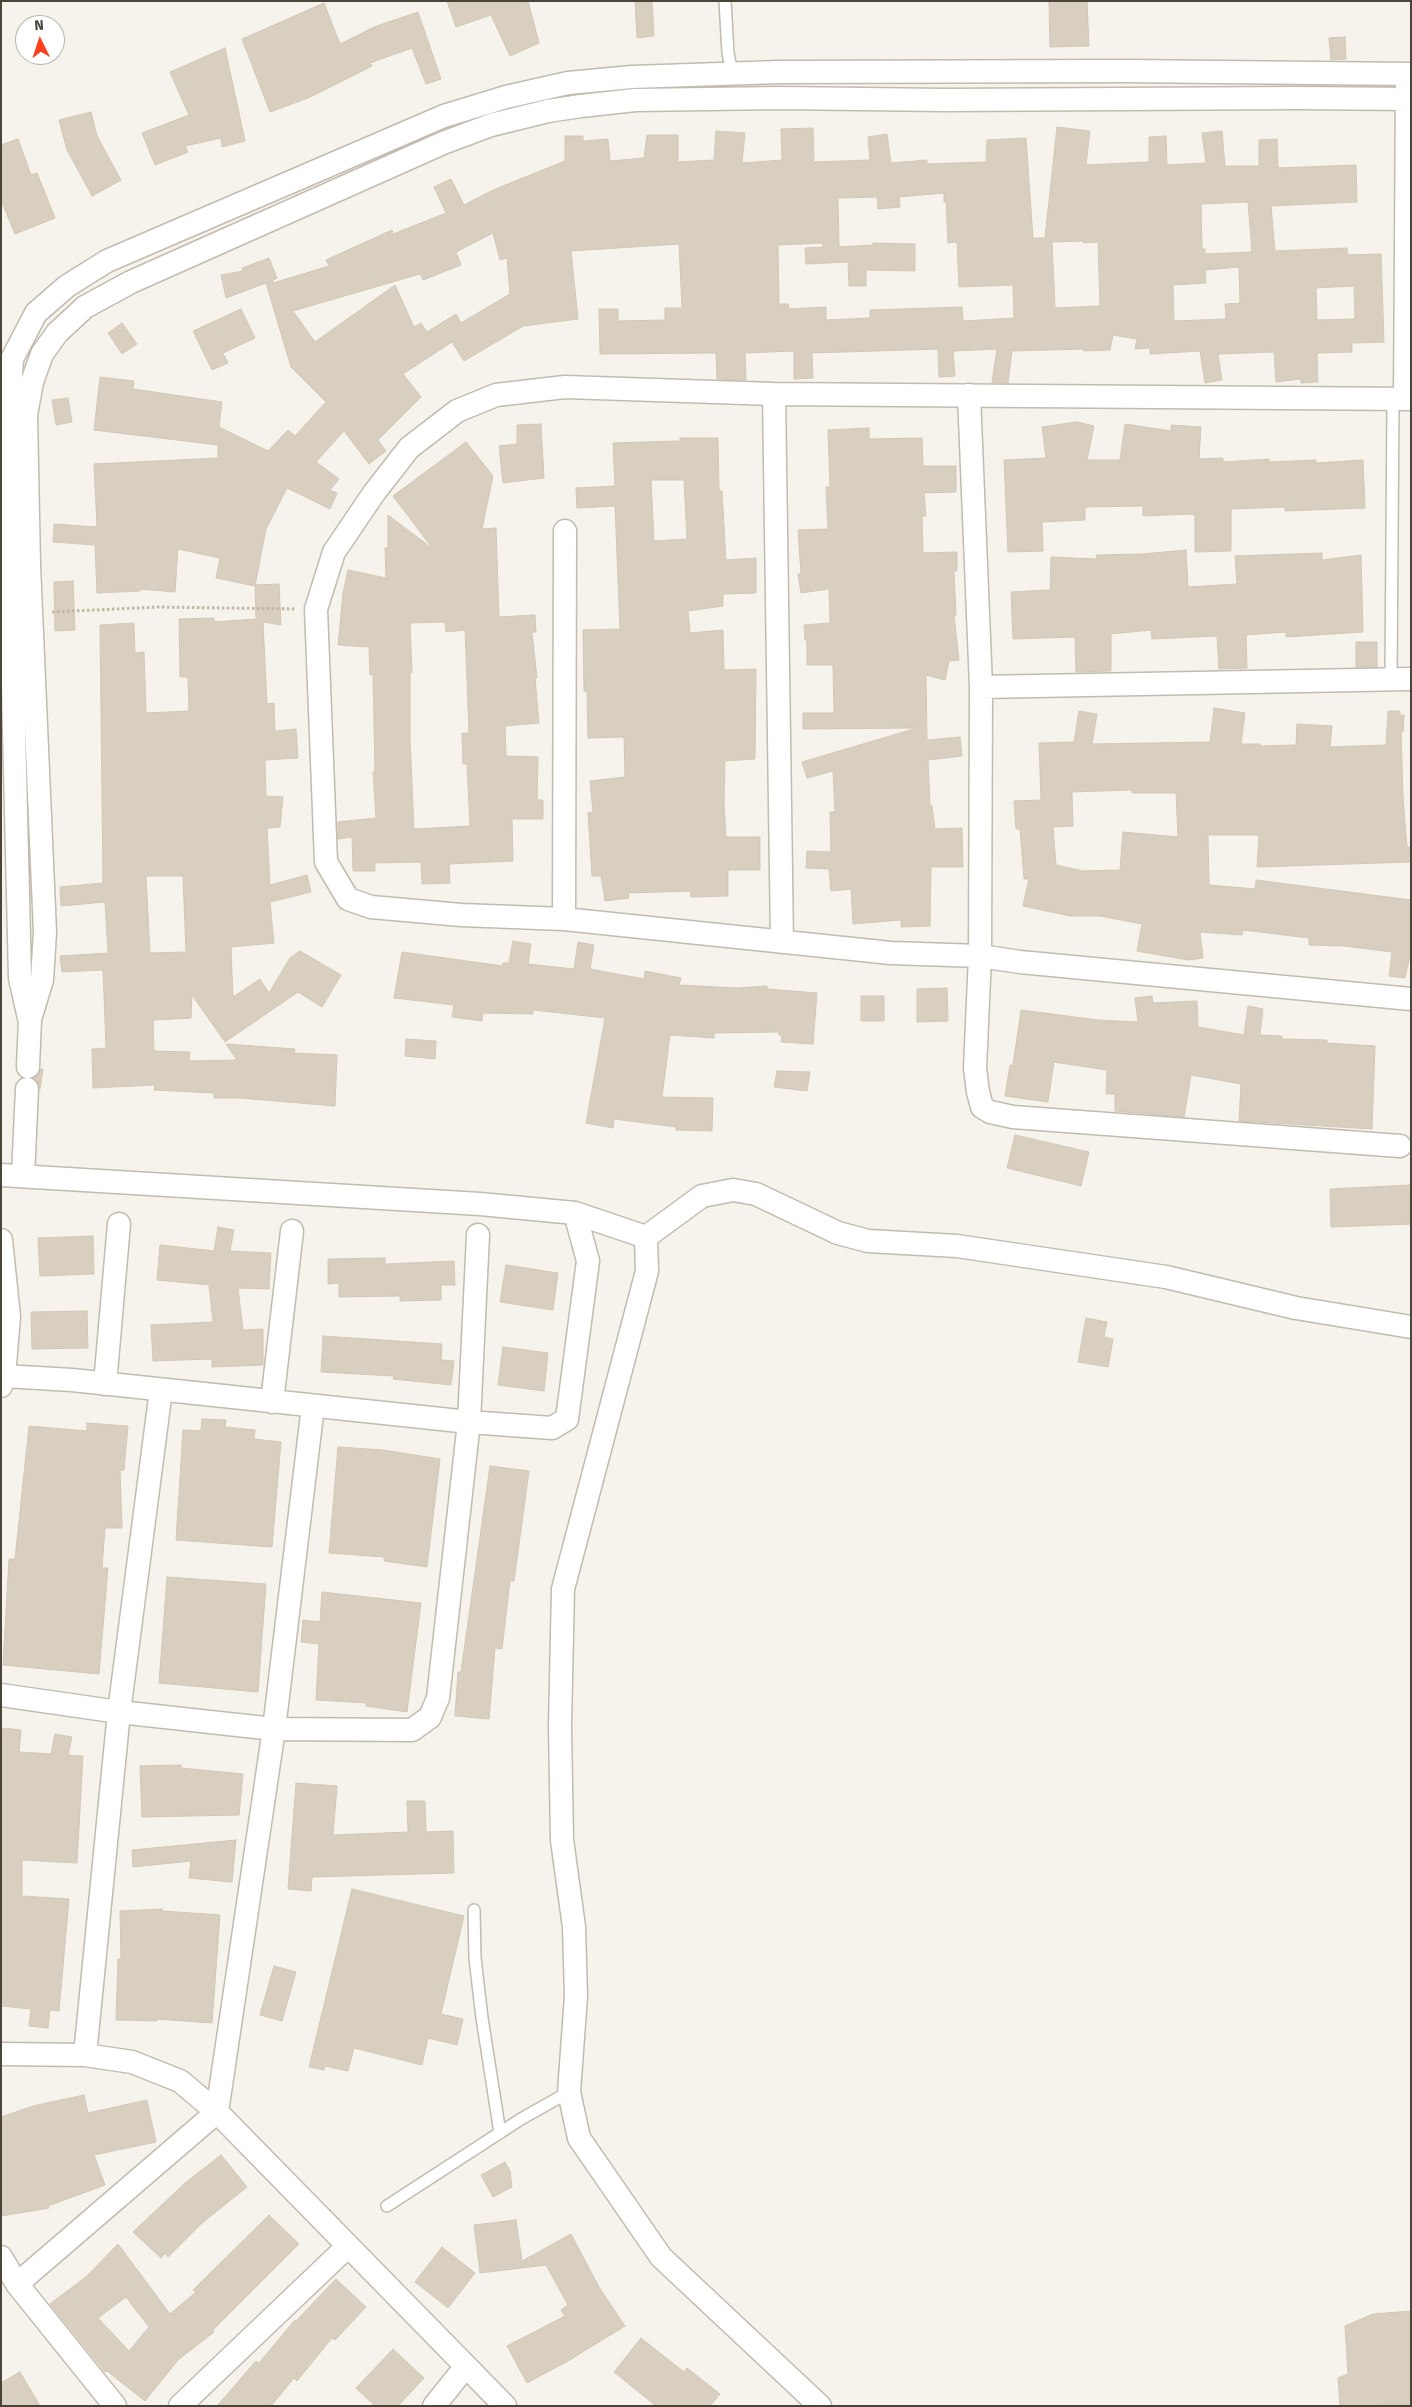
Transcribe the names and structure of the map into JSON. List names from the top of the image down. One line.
{"north":"top"}
